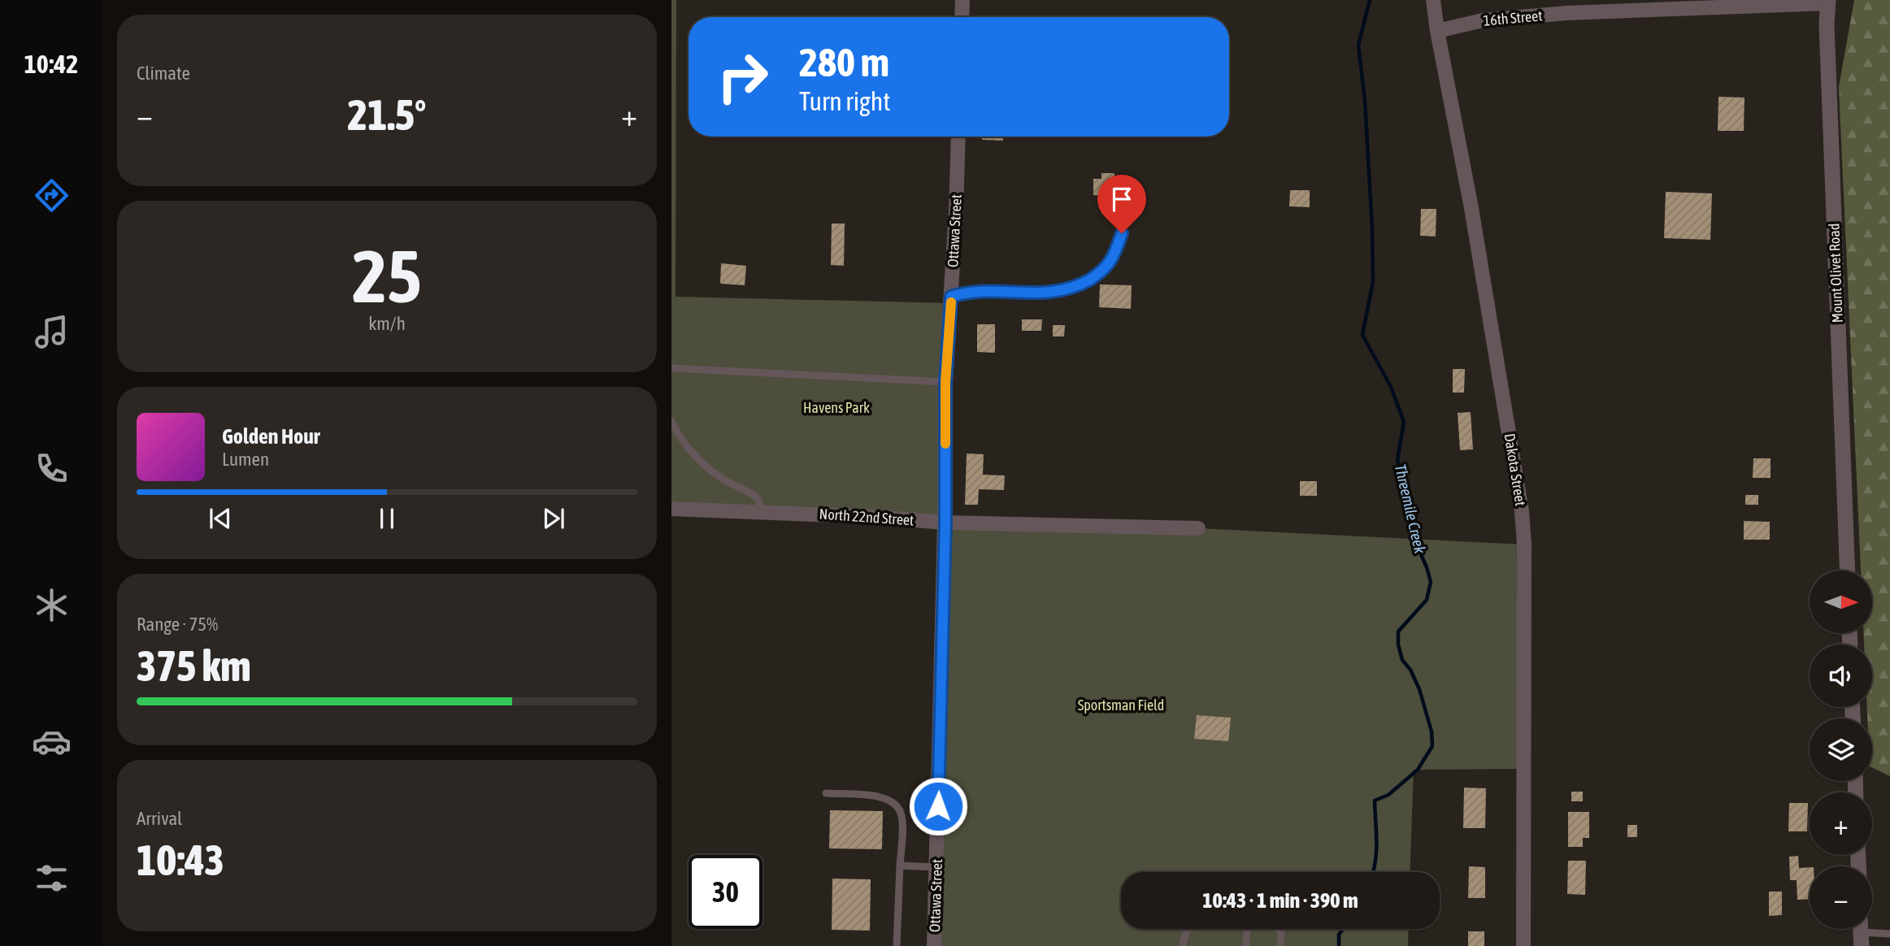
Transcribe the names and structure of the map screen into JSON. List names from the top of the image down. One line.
{"streets":{"street":["16th Street","Ottawa Street","Mount Olivet Road","Dakota Street","North 22nd Street"]},"crossings":[["16th Street","Mount Olivet Road"],["16th Street","Dakota Street"],["Ottawa Street","North 22nd Street"]],"water":["Threemile Creek"],"parks":["Havens Park","Sportsman Field"],"north":"right","page":{"tabs":"10:42","tile":["Climate",["25","km/h"],["Range · 75%","375 km"],["Arrival","10:43"]],"turn":["280 m","Turn right"],"heat":["−","21.5°","+"],"song":["Golden Hour","Lumen"],"map_buttons":["+","−"],"limit":"30","trip":"10:43 · 1 min · 390 m"}}
